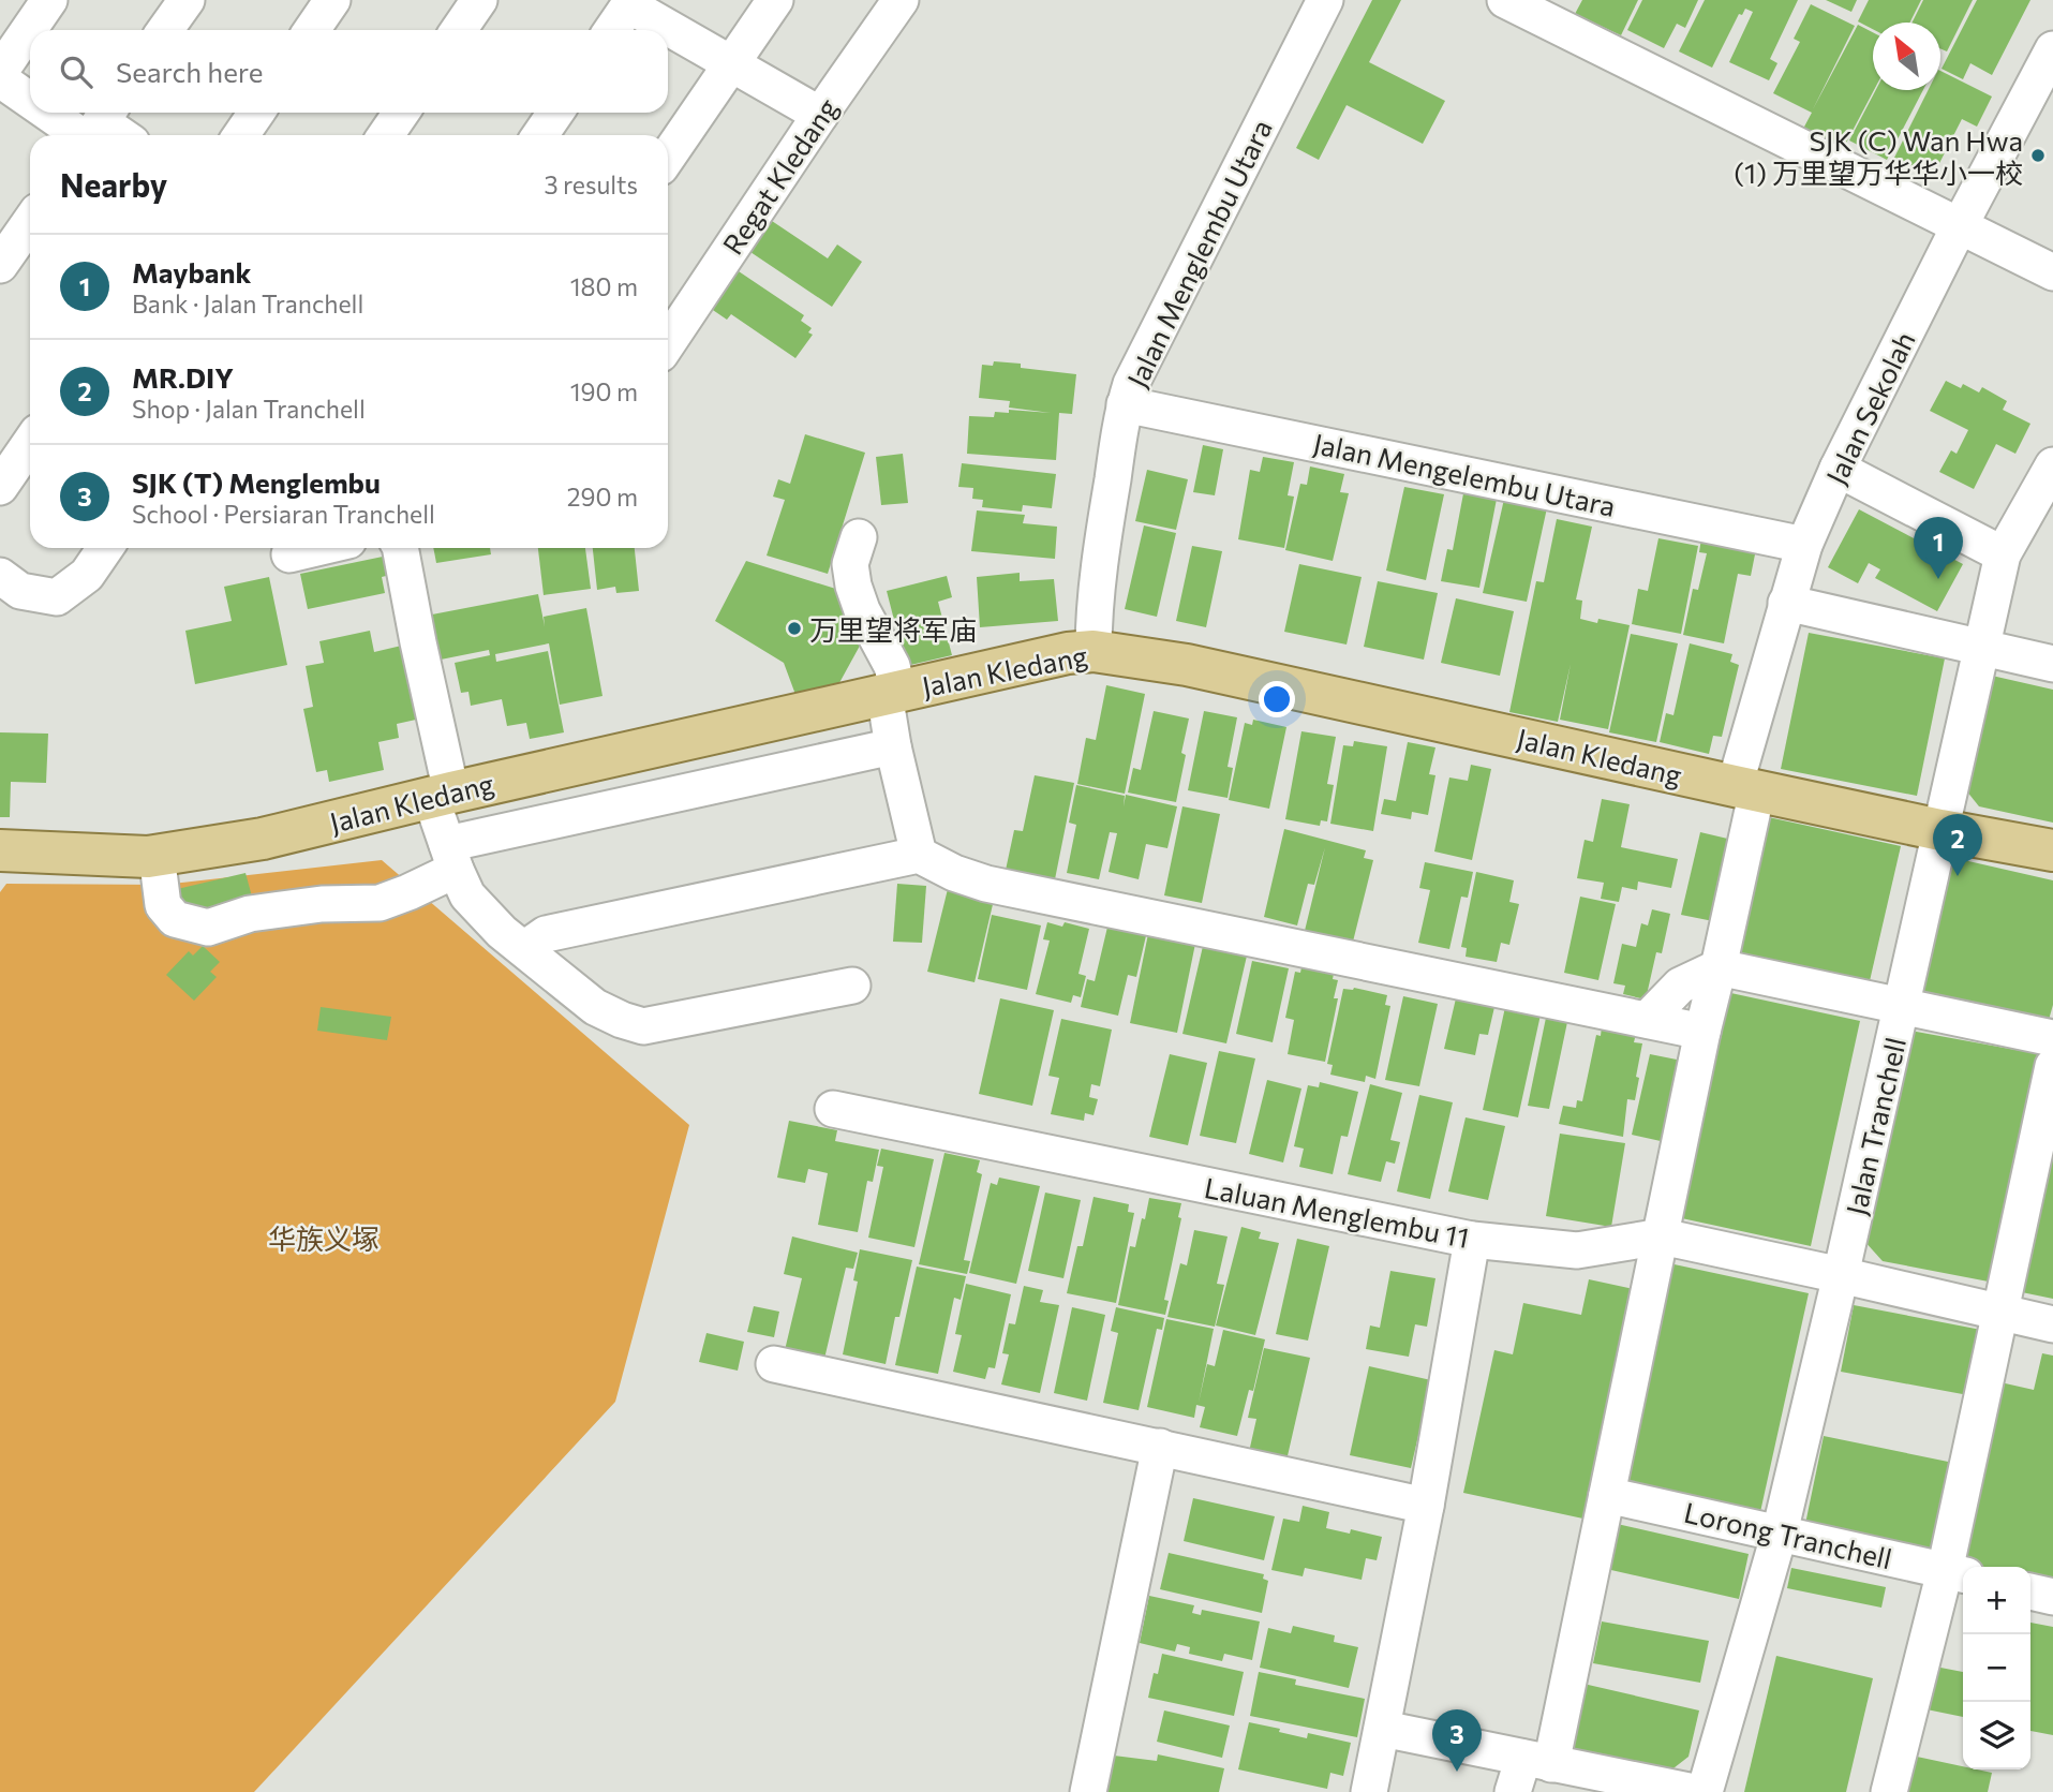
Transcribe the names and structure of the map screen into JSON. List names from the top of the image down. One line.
{"streets":{"main road":["Jalan Kledang"],"street":["Regat Kledang","Jalan Menglembu Utara","Jalan Sekolah","Jalan Mengelembu Utara","Jalan Tranchell","Laluan Menglembu 11","Lorong Tranchell"]},"crossings":[["Jalan Menglembu Utara","Jalan Mengelembu Utara"],["Jalan Menglembu Utara","Jalan Kledang"],["Jalan Sekolah","Jalan Mengelembu Utara"],["Jalan Sekolah","Jalan Kledang"],["Jalan Sekolah","Laluan Menglembu 11"],["Jalan Sekolah","Lorong Tranchell"],["Jalan Kledang","Jalan Tranchell"],["Jalan Tranchell","Laluan Menglembu 11"],["Jalan Tranchell","Lorong Tranchell"]],"parks":["华族义塚"],"places":["SJK (C) Wan Hwa (1) 万里望万华华小一校","万里望将军庙"],"north":"top left","page":{"search":"Search here","heading":["Nearby","3 results"],"list":[{"mark":"1","name":"Maybank","note":"Bank · Jalan Tranchell","value":"180 m"},{"mark":"2","name":"MR.DIY","note":"Shop · Jalan Tranchell","value":"190 m"},{"mark":"3","name":"SJK (T) Menglembu","note":"School · Persiaran Tranchell","value":"290 m"}],"pins":["1","2","3"],"map_buttons":["+","−"]}}
